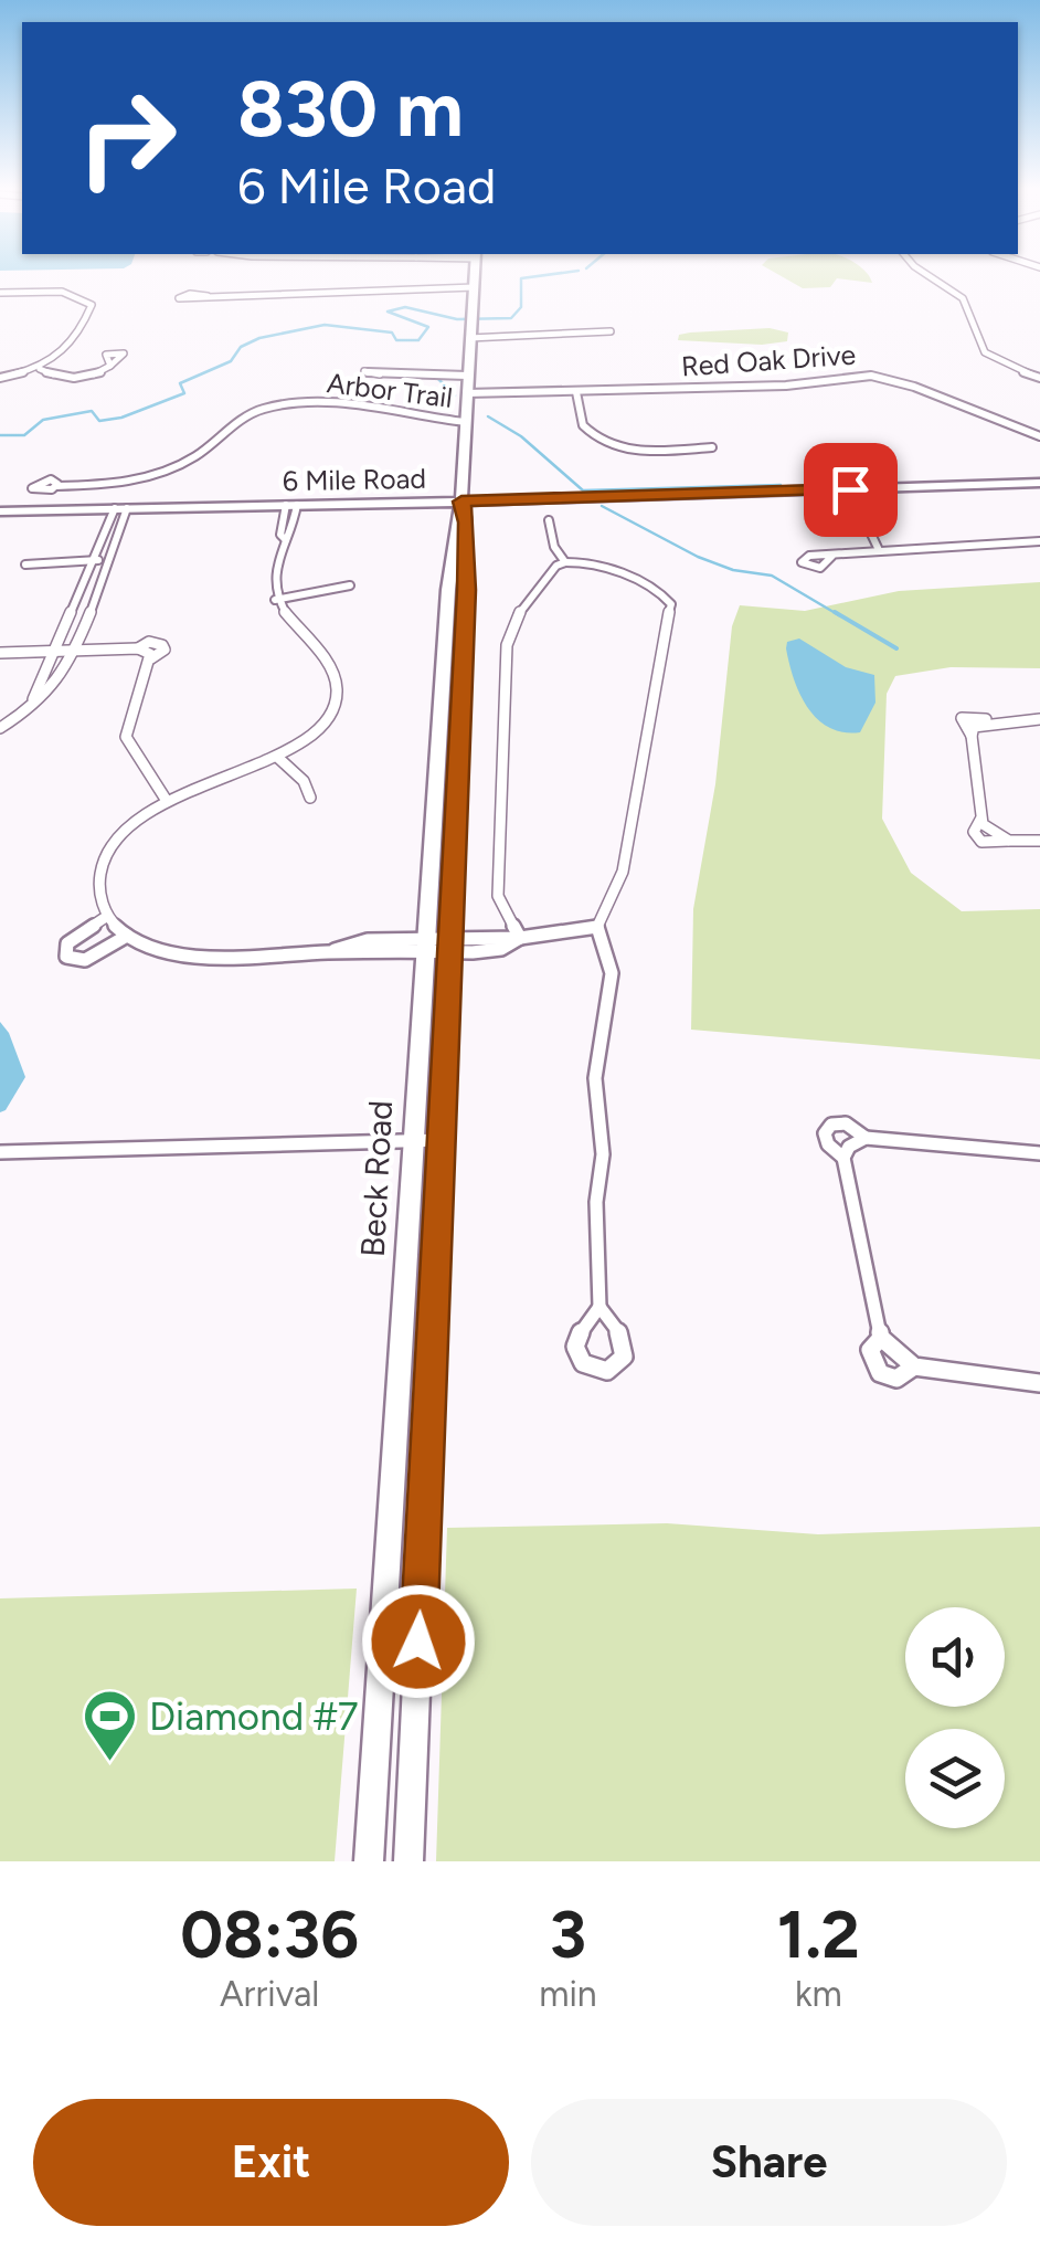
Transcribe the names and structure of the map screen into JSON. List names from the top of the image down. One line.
{"streets":{"main road":["6 Mile Road","Beck Road"],"street":["Red Oak Drive","Arbor Trail"]},"crossings":[["Red Oak Drive","Beck Road"],["Arbor Trail","Beck Road"],["6 Mile Road","Beck Road"]],"places":{"sports":["Diamond #7"]},"page":{"turn":["830 m","6 Mile Road"],"eta":["08:36","Arrival","3","min","1.2","km"],"buttons":["Exit","Share"]}}
